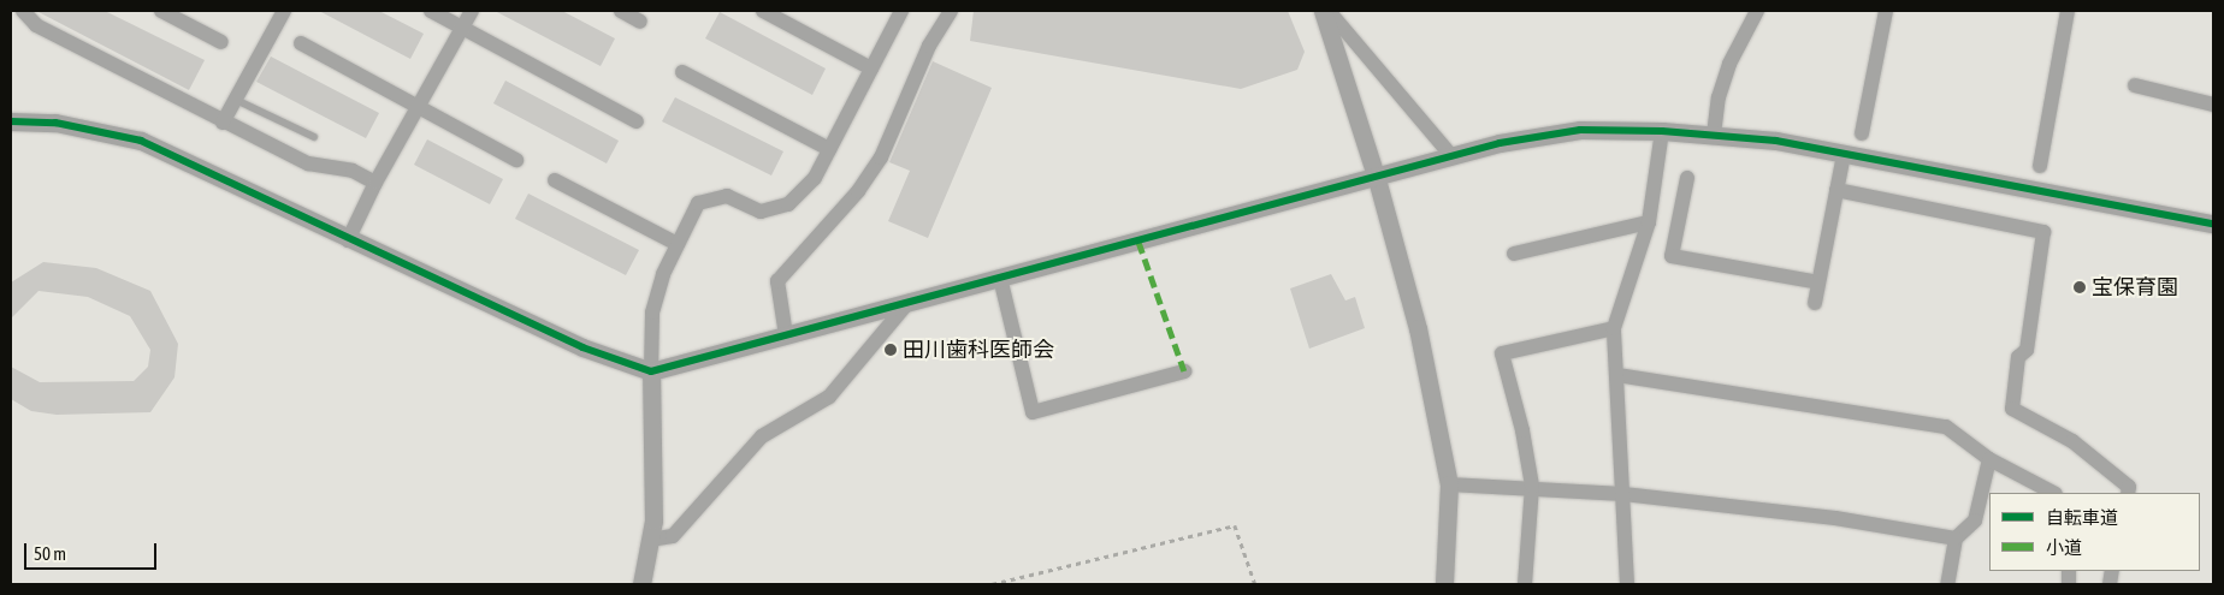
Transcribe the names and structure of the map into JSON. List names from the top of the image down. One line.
{"places":["宝保育園","田川歯科医師会"],"legend":["自転車道","小道"],"scale_bar":"50 m"}
